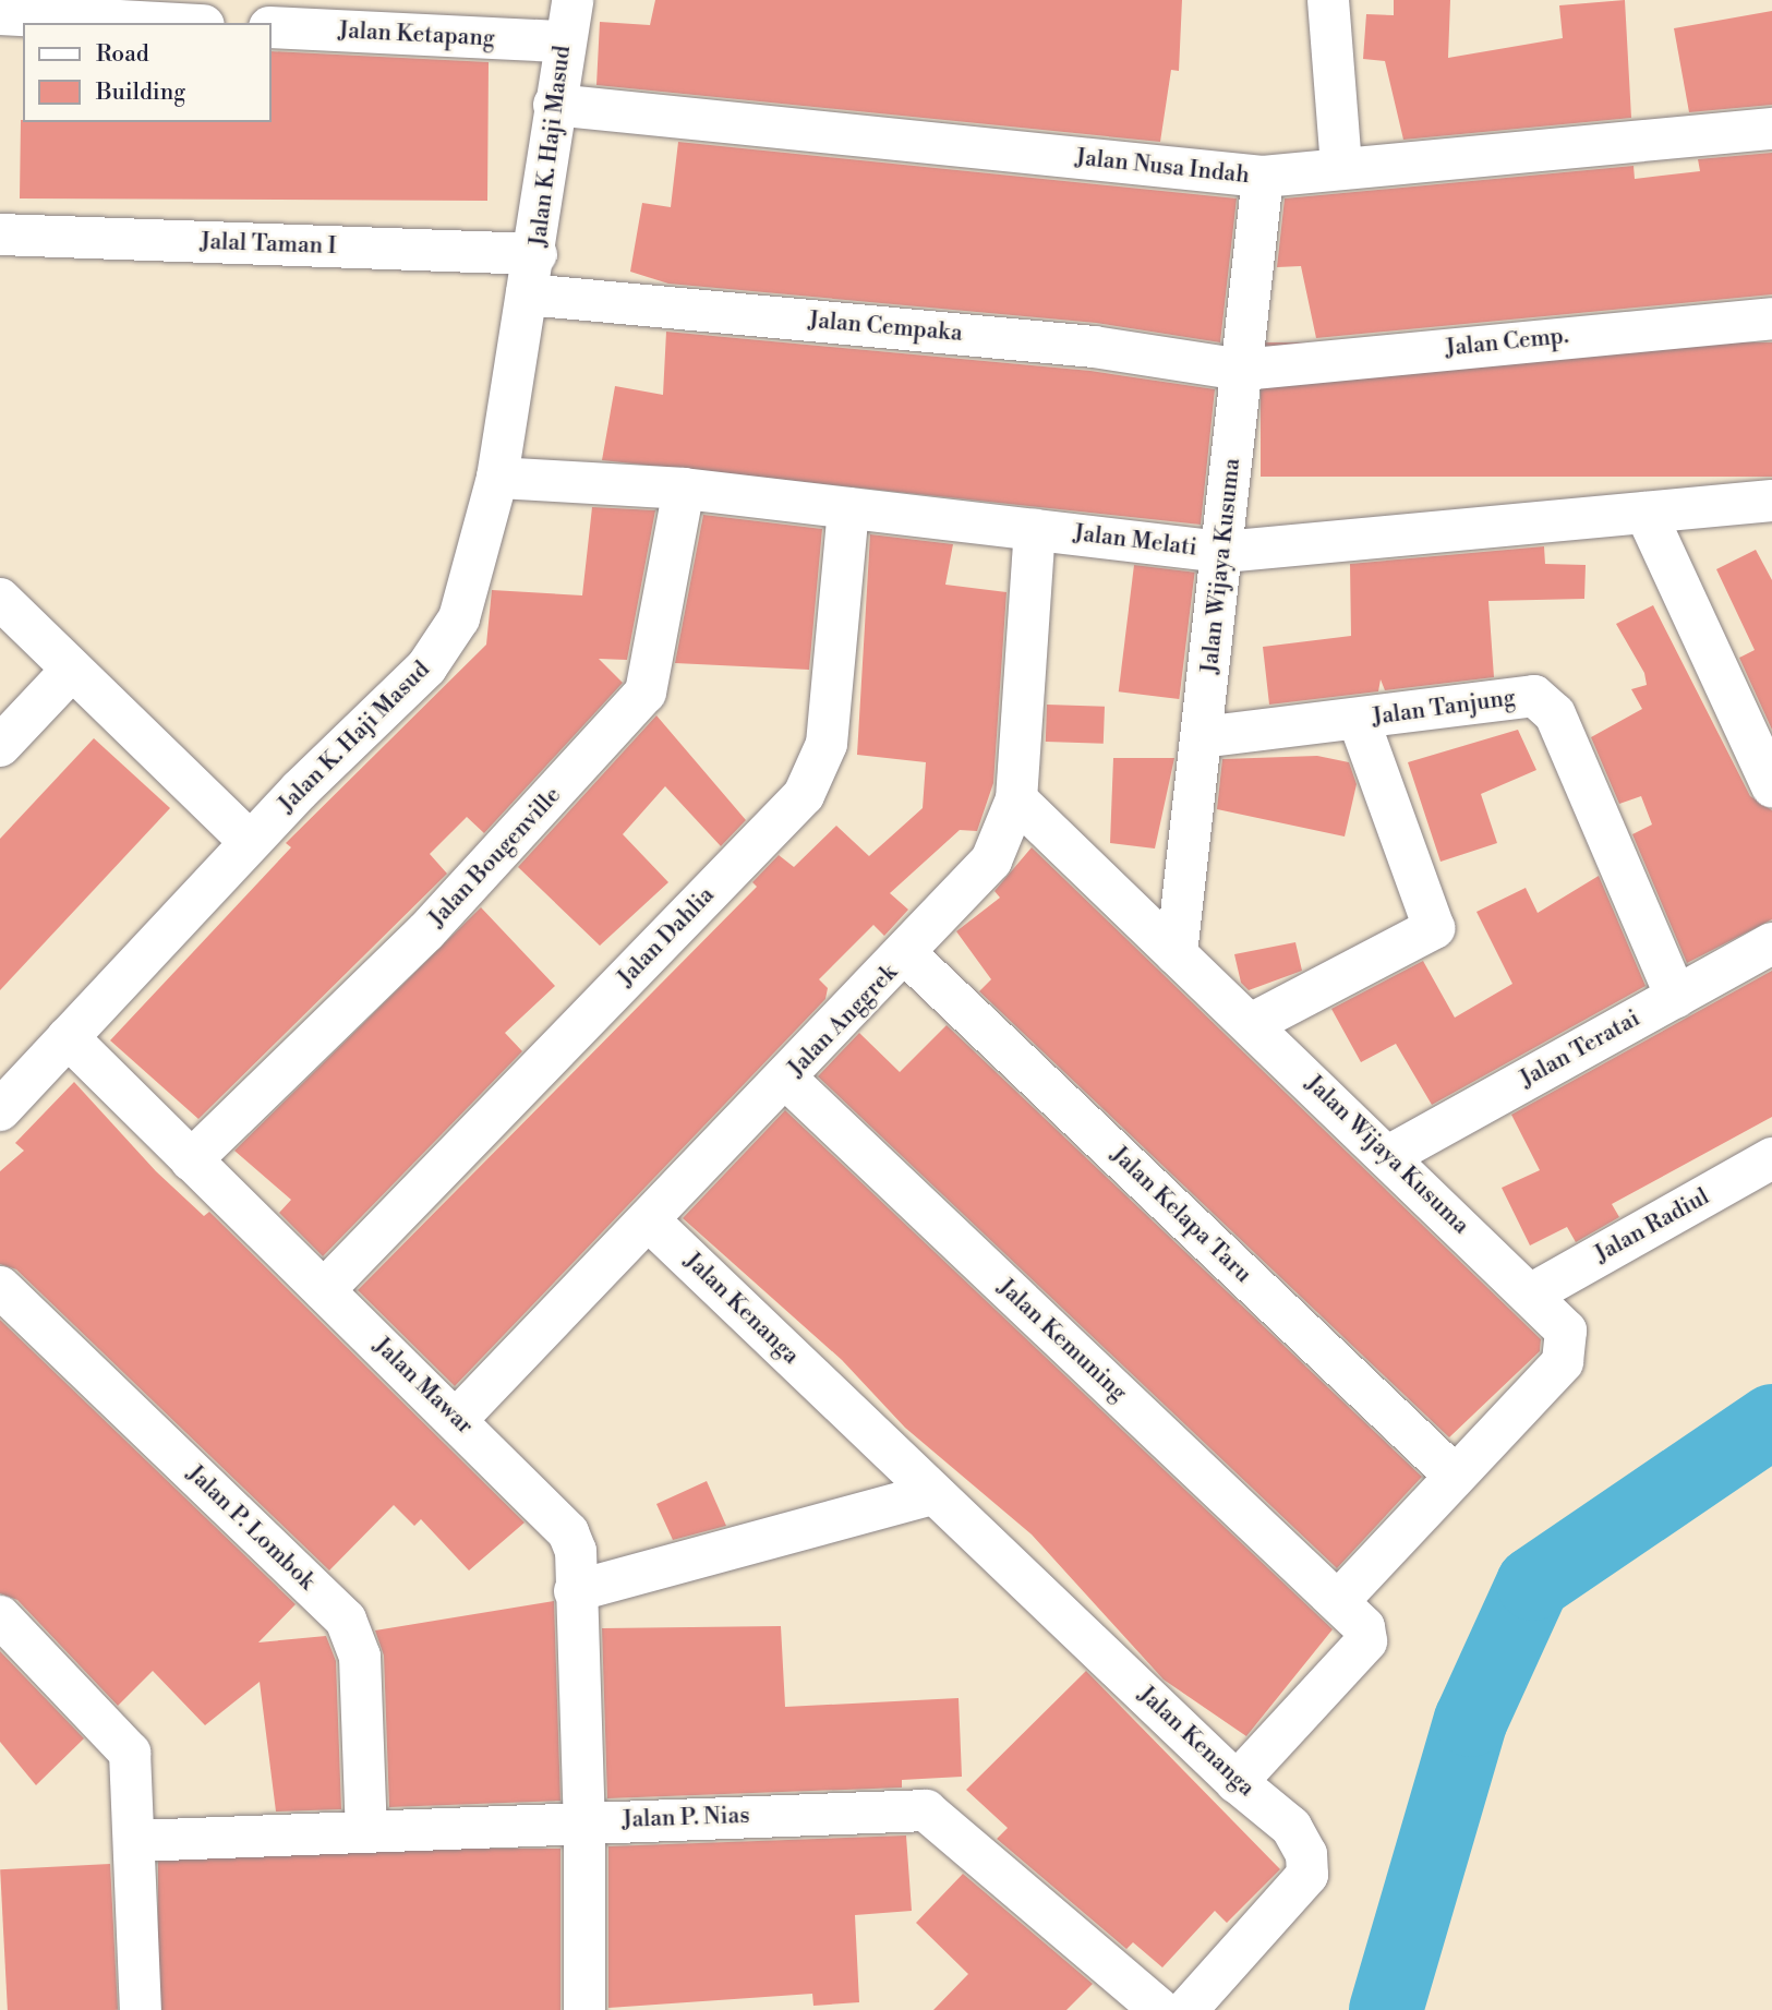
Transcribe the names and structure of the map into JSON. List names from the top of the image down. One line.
{"streets":{"street":["Jalan Ketapang","Jalan K. Haji Masud","Jalan Nusa Indah","Jalal Taman I","Jalan Cempaka","Jalan Cemp.","Jalan Melati","Jalan Wijaya Kusuma","Jalan Tanjung","Jalan Bougenville","Jalan Dahlia","Jalan Anggrek","Jalan Teratai","Jalan Kelapa Taru","Jalan Radiul","Jalan Kenanga","Jalan Kemuning","Jalan Mawar","Jalan P. Lombok","Jalan P. Nias"]},"crossings":[["Jalan Ketapang","Jalan K. Haji Masud"],["Jalan K. Haji Masud","Jalan Nusa Indah"],["Jalan K. Haji Masud","Jalal Taman I"],["Jalan K. Haji Masud","Jalan Cempaka"],["Jalan K. Haji Masud","Jalan Melati"],["Jalan K. Haji Masud","Jalan Mawar"],["Jalan Nusa Indah","Jalan Wijaya Kusuma"],["Jalan Cempaka","Jalan Cemp."],["Jalan Cempaka","Jalan Wijaya Kusuma"],["Jalan Cemp.","Jalan Wijaya Kusuma"],["Jalan Melati","Jalan Wijaya Kusuma"],["Jalan Melati","Jalan Bougenville"],["Jalan Melati","Jalan Dahlia"],["Jalan Melati","Jalan Anggrek"],["Jalan Wijaya Kusuma","Jalan Tanjung"],["Jalan Wijaya Kusuma","Jalan Anggrek"],["Jalan Wijaya Kusuma","Jalan Teratai"],["Jalan Wijaya Kusuma","Jalan Kelapa Taru"],["Jalan Wijaya Kusuma","Jalan Radiul"],["Jalan Wijaya Kusuma","Jalan Kemuning"],["Jalan Tanjung","Jalan Teratai"],["Jalan Bougenville","Jalan Mawar"],["Jalan Dahlia","Jalan Mawar"],["Jalan Anggrek","Jalan Kelapa Taru"],["Jalan Anggrek","Jalan Kenanga"],["Jalan Anggrek","Jalan Kemuning"],["Jalan Anggrek","Jalan Mawar"],["Jalan Kenanga","Jalan Kemuning"],["Jalan Mawar","Jalan P. Nias"],["Jalan P. Lombok","Jalan P. Nias"]],"legend":["Road","Building"]}
